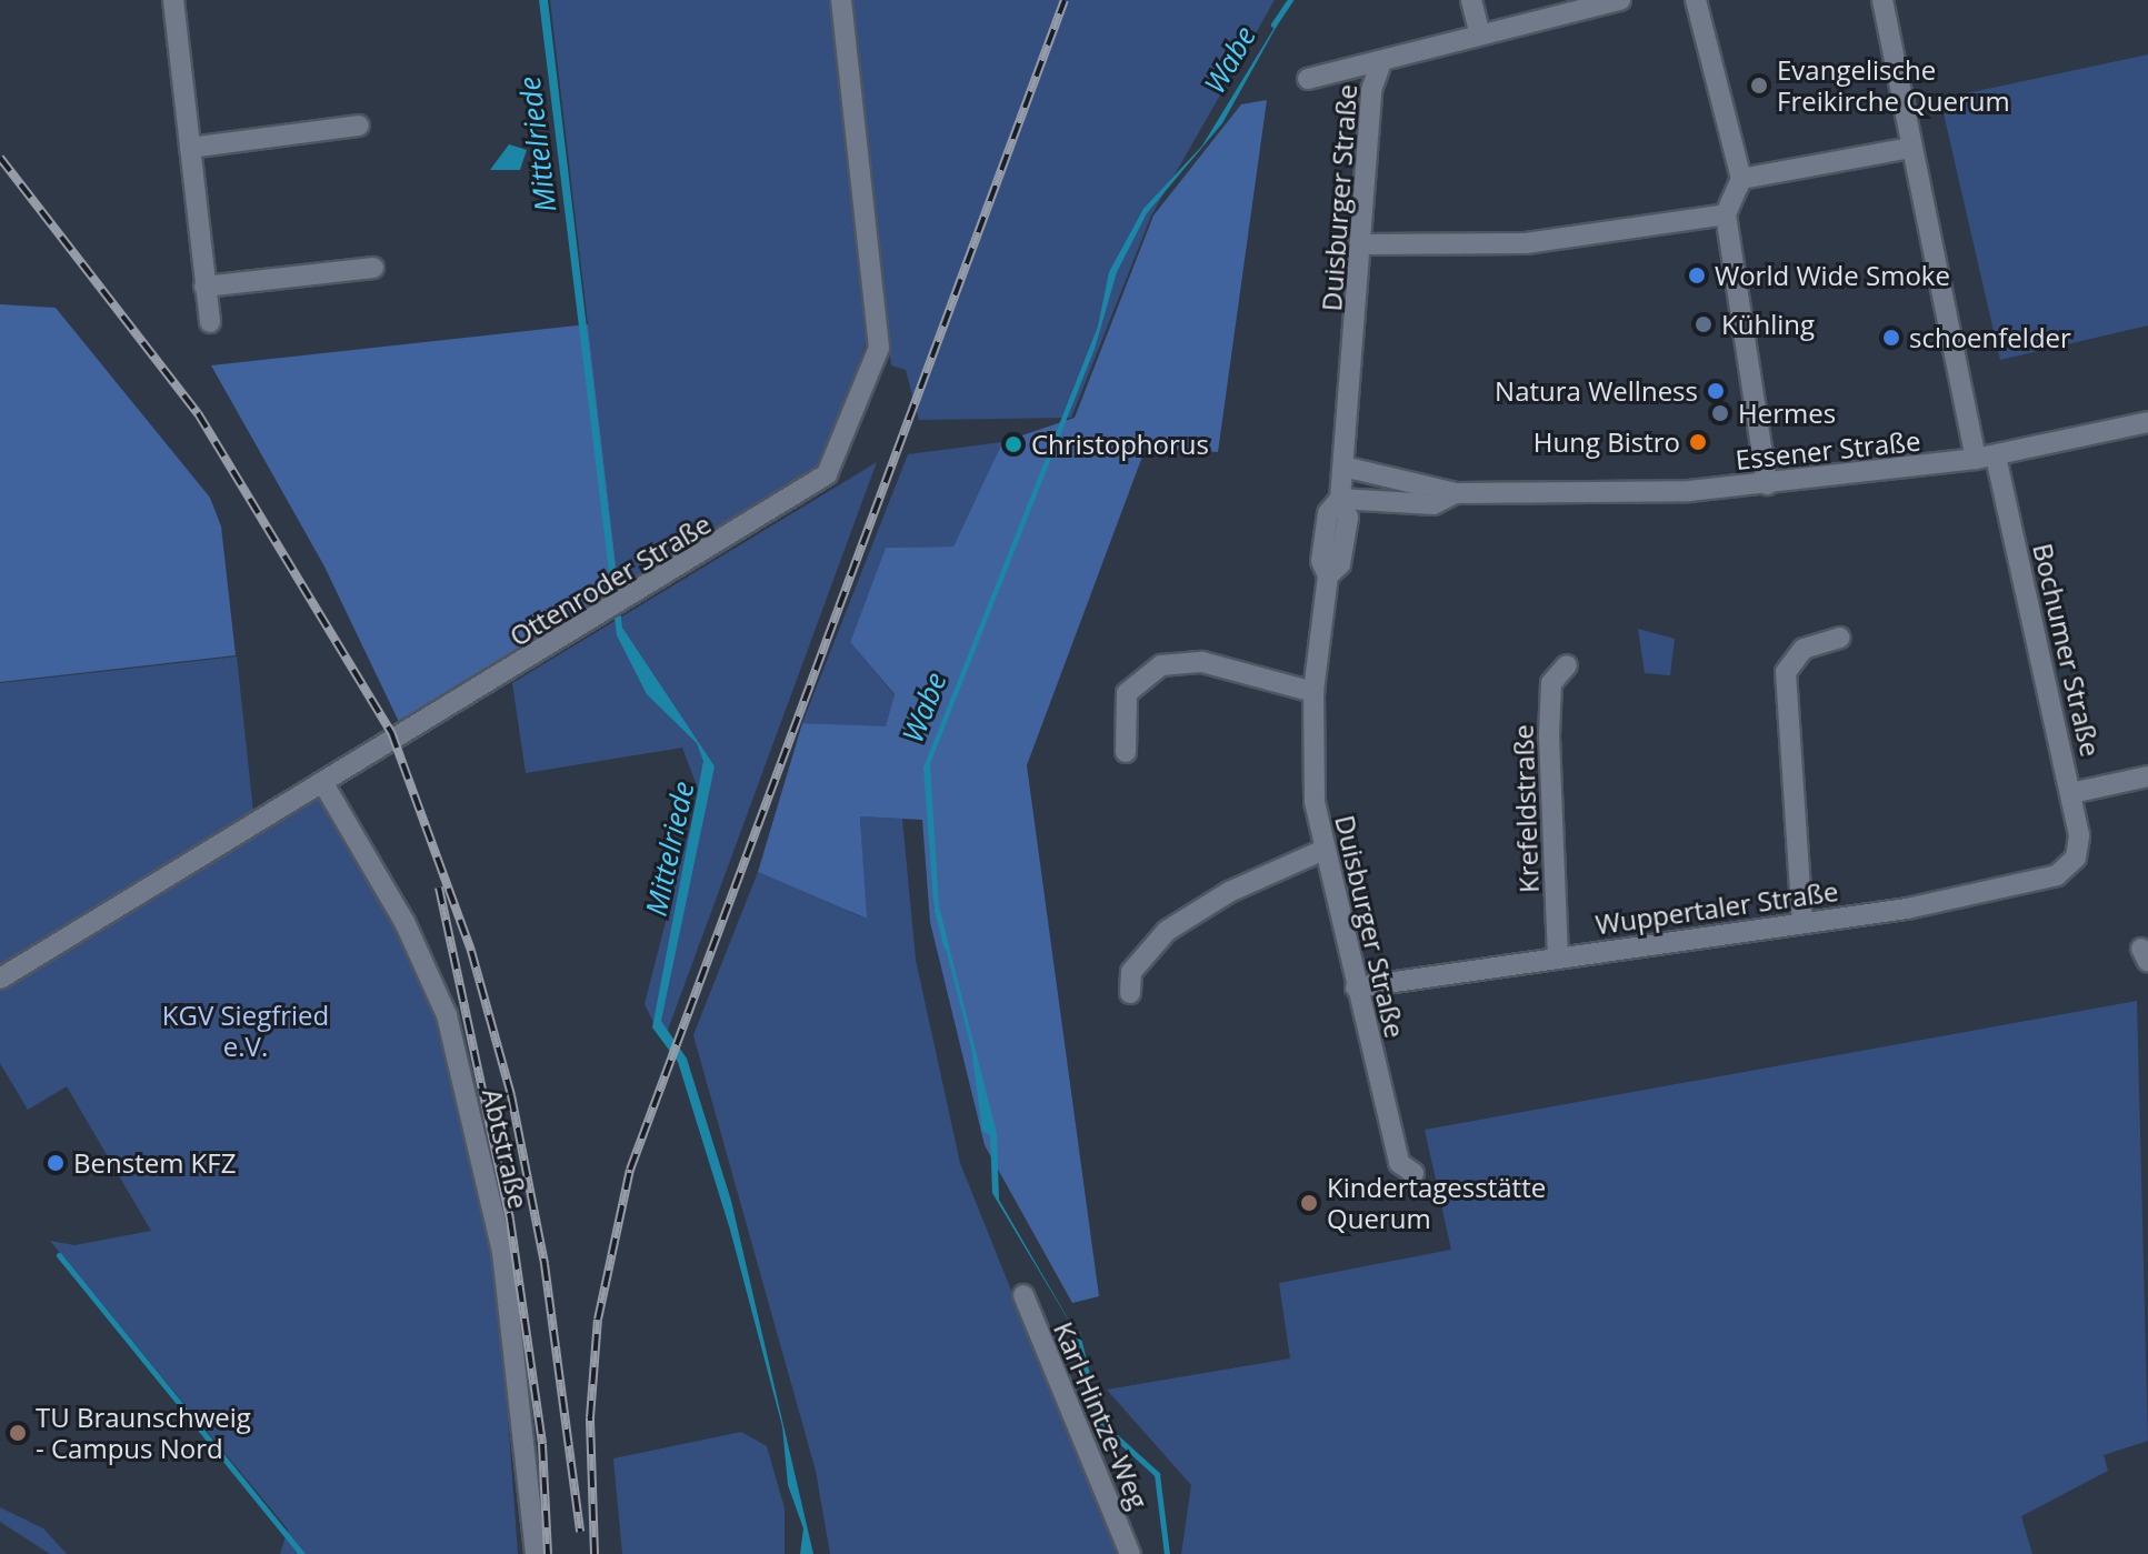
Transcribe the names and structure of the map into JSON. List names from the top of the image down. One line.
{"streets":{"street":["Duisburger Straße","Essener Straße","Ottenroder Straße","Bochumer Straße","Krefeldstraße","Wuppertaler Straße","Abtstraße","Karl-Hintze-Weg"]},"crossings":[["Duisburger Straße","Essener Straße"],["Duisburger Straße","Wuppertaler Straße"],["Essener Straße","Bochumer Straße"],["Ottenroder Straße","Abtstraße"],["Bochumer Straße","Wuppertaler Straße"],["Krefeldstraße","Wuppertaler Straße"]],"water":["Wabe","Mittelriede"],"parks":["KGV Siegfried e.V."],"places":["Evangelische Freikirche Querum","World Wide Smoke","Kühling","schoenfelder","Natura Wellness","Hermes","Hung Bistro","Christophorus","Benstem KFZ","Kindertagesstätte Querum","TU Braunschweig - Campus Nord"]}
